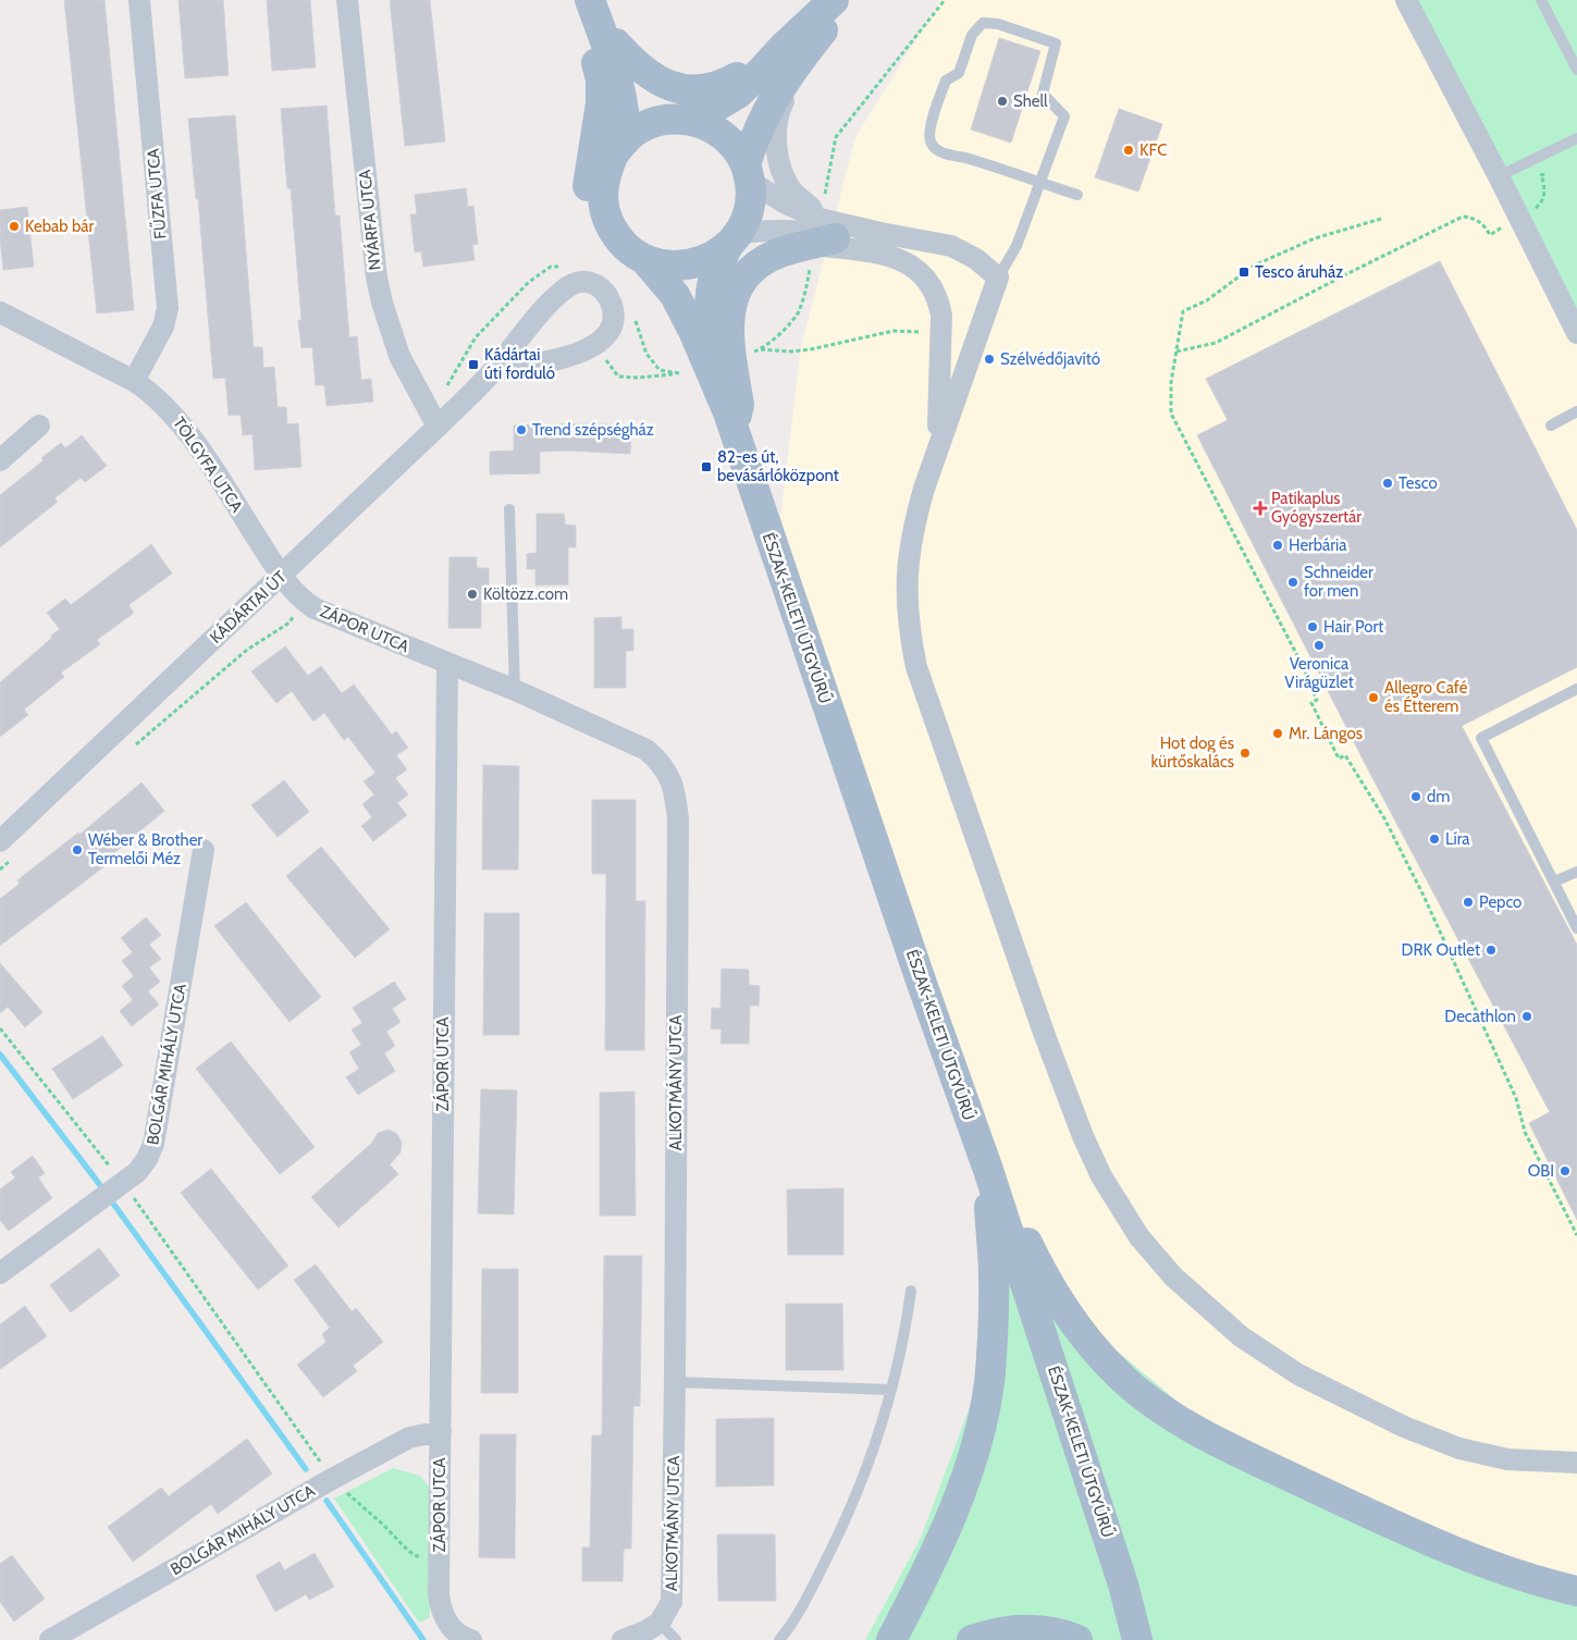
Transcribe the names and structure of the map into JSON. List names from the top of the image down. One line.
{"streets":{"main road":["ÉSZAK-KELETI ÚTGYŰRŰ"],"street":["FŰZFA UTCA","NYÁRFA UTCA","TÖLGYFA UTCA","KÁDÁRTAI ÚT","ZÁPOR UTCA","BOLGÁR MIHÁLY UTCA","ALKOTMÁNY UTCA"]},"crossings":[["FŰZFA UTCA","TÖLGYFA UTCA"],["NYÁRFA UTCA","KÁDÁRTAI ÚT"],["TÖLGYFA UTCA","KÁDÁRTAI ÚT"],["TÖLGYFA UTCA","ZÁPOR UTCA"],["KÁDÁRTAI ÚT","ZÁPOR UTCA"],["ZÁPOR UTCA","BOLGÁR MIHÁLY UTCA"],["ZÁPOR UTCA","ALKOTMÁNY UTCA"]],"places":{"other":["Shell","KFC","Kebab bár","Szélvédőjavító","Trend szépségház","Tesco","Herbária","Schneider for men","Költözz.com","Hair Port","Veronica Virágüzlet","Allegro Café és Étterem","Mr. Lángos","Hot dog és kürtőskalács","dm","Líra","Wéber & Brother Termelői Méz","Pepco","DRK Outlet","Decathlon","OBI"],"transit":["Tesco áruház","Kádártai úti forduló","82-es út, bevásárlóközpont"],"health":["Patikaplus Gyógyszertár"]}}
